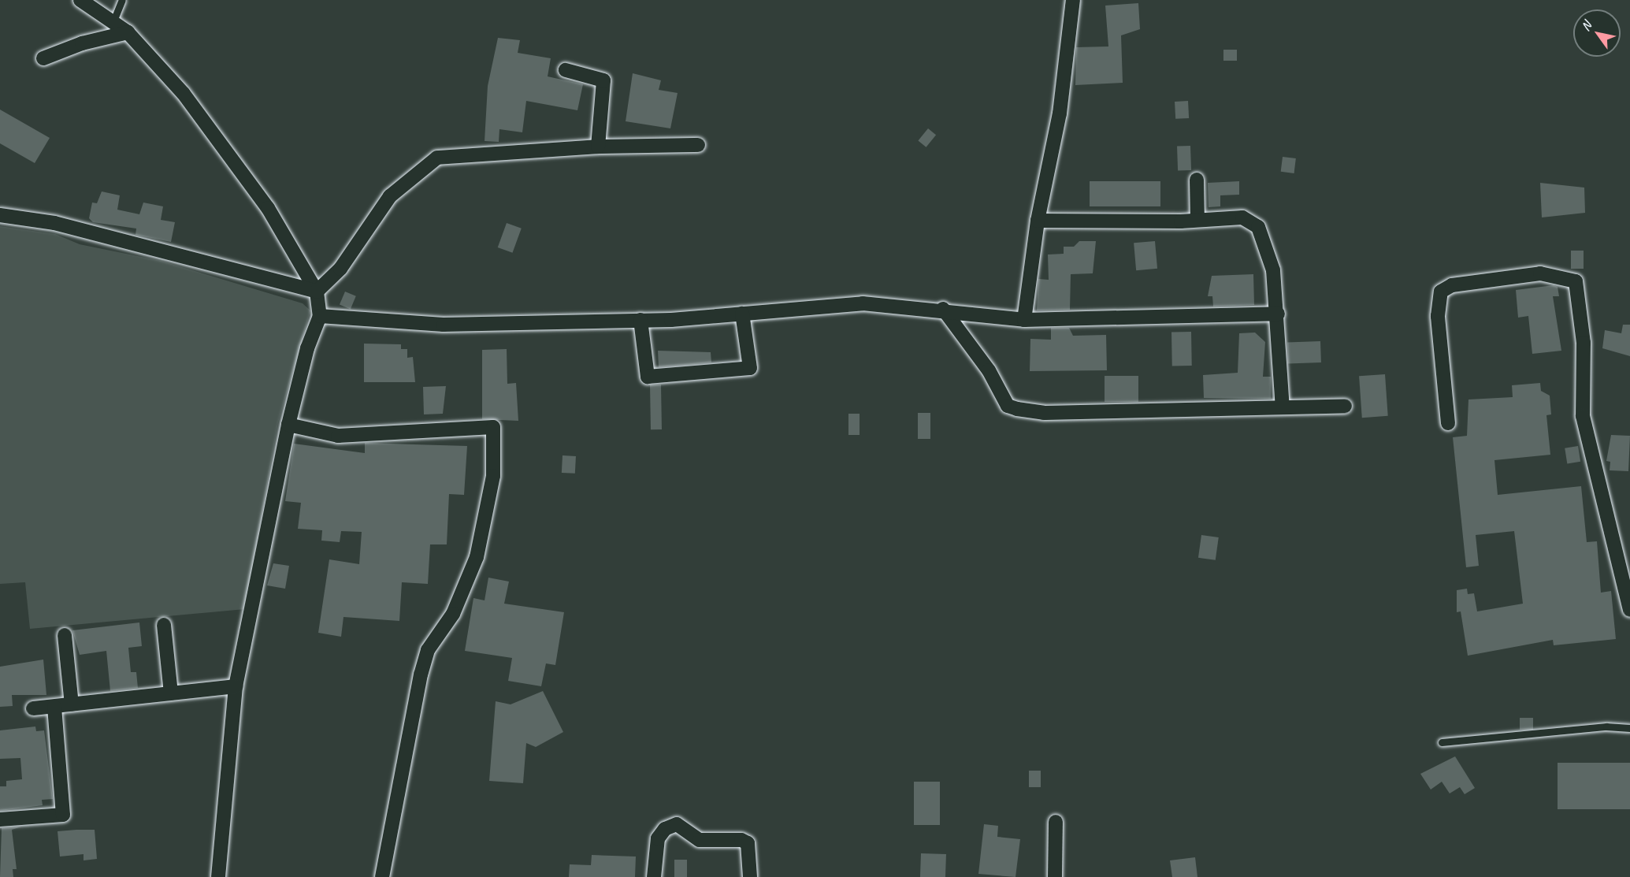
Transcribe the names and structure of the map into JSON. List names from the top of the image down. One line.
{"north":"top left"}
